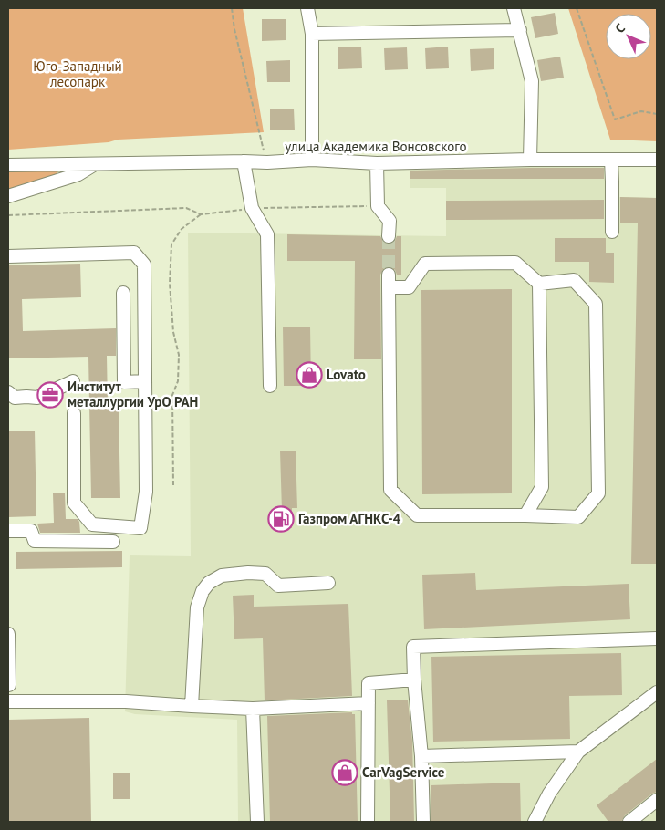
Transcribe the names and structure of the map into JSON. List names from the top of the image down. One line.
{"streets":{"street":["улица Академика Вонсовского"]},"parks":["Юго-Западный лесопарк"],"places":{"shop":["Lovato","CarVagService"],"office":["Институт металлургии УрО РАН"],"fuel station":["Газпром АГНКС-4"]},"north":"top left"}
